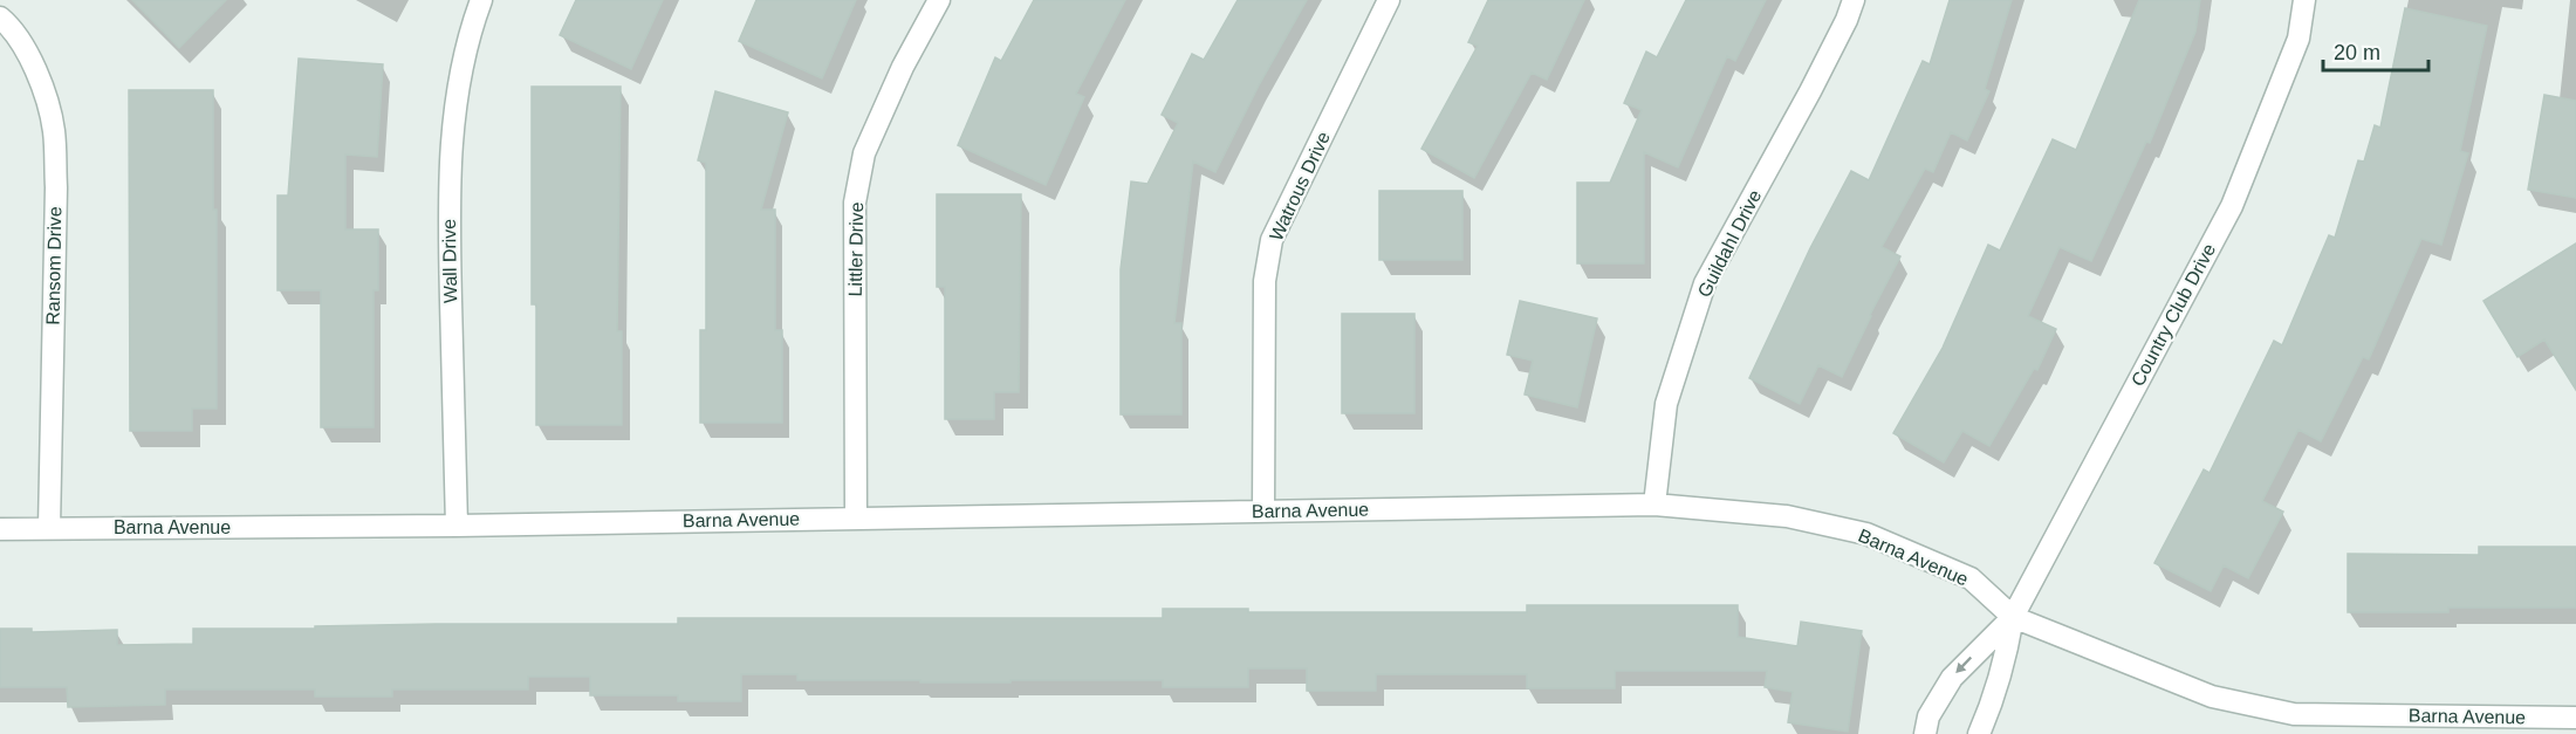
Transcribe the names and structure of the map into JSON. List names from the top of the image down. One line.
{"streets":{"street":["Watrous Drive","Guildahl Drive","Littler Drive","Wall Drive","Ransom Drive","Country Club Drive","Barna Avenue"]},"crossings":[["Watrous Drive","Barna Avenue"],["Guildahl Drive","Barna Avenue"],["Littler Drive","Barna Avenue"],["Wall Drive","Barna Avenue"],["Ransom Drive","Barna Avenue"],["Country Club Drive","Barna Avenue"]],"scale_bar":"20 m"}
